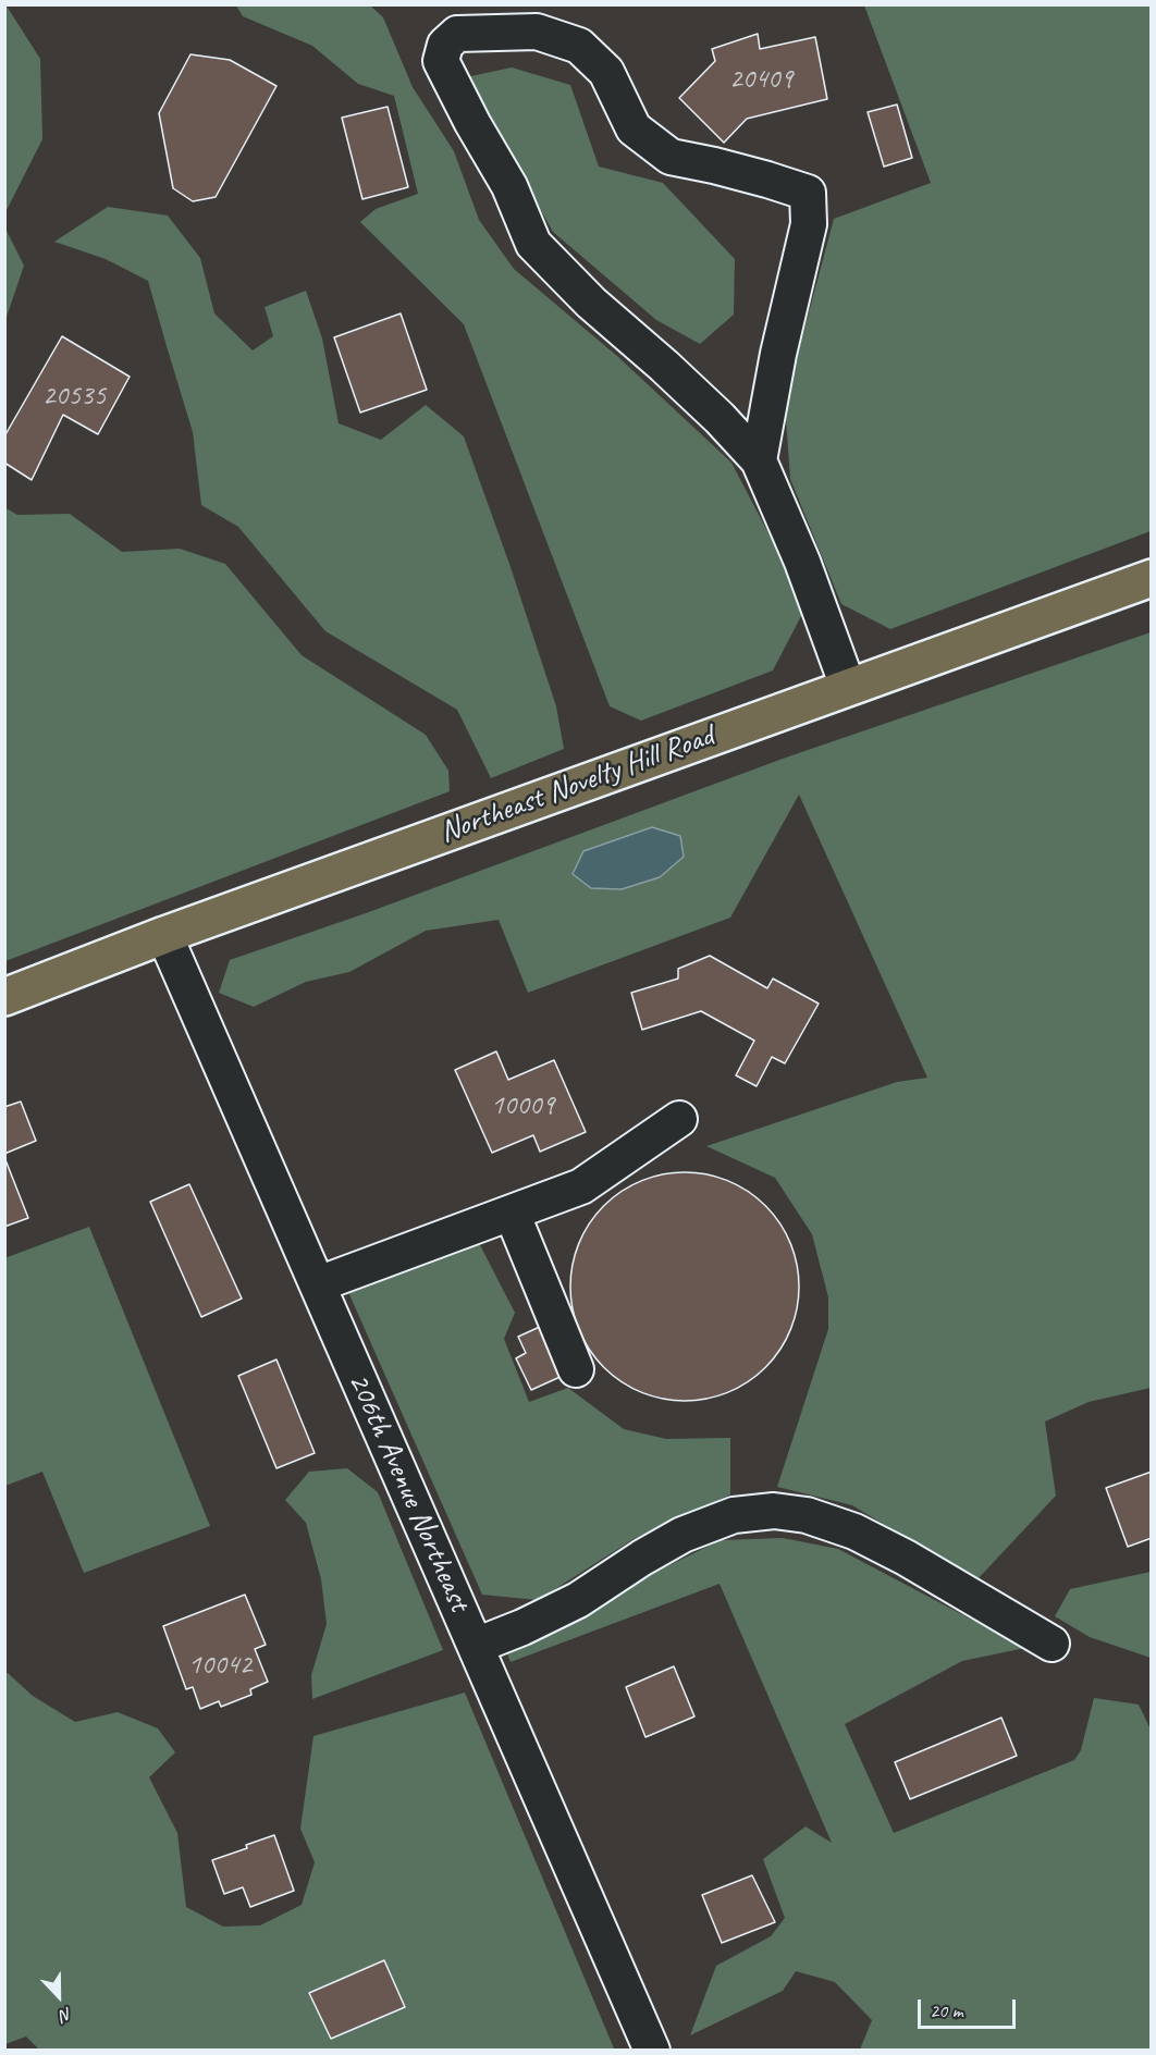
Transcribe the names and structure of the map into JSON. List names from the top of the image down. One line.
{"streets":{"main road":["Northeast Novelty Hill Road"],"street":["206th Avenue Northeast"]},"crossings":[["Northeast Novelty Hill Road","206th Avenue Northeast"]],"house_numbers":["20409","20535","10009","10042"],"scale_bar":"20 m","north":"bottom"}
